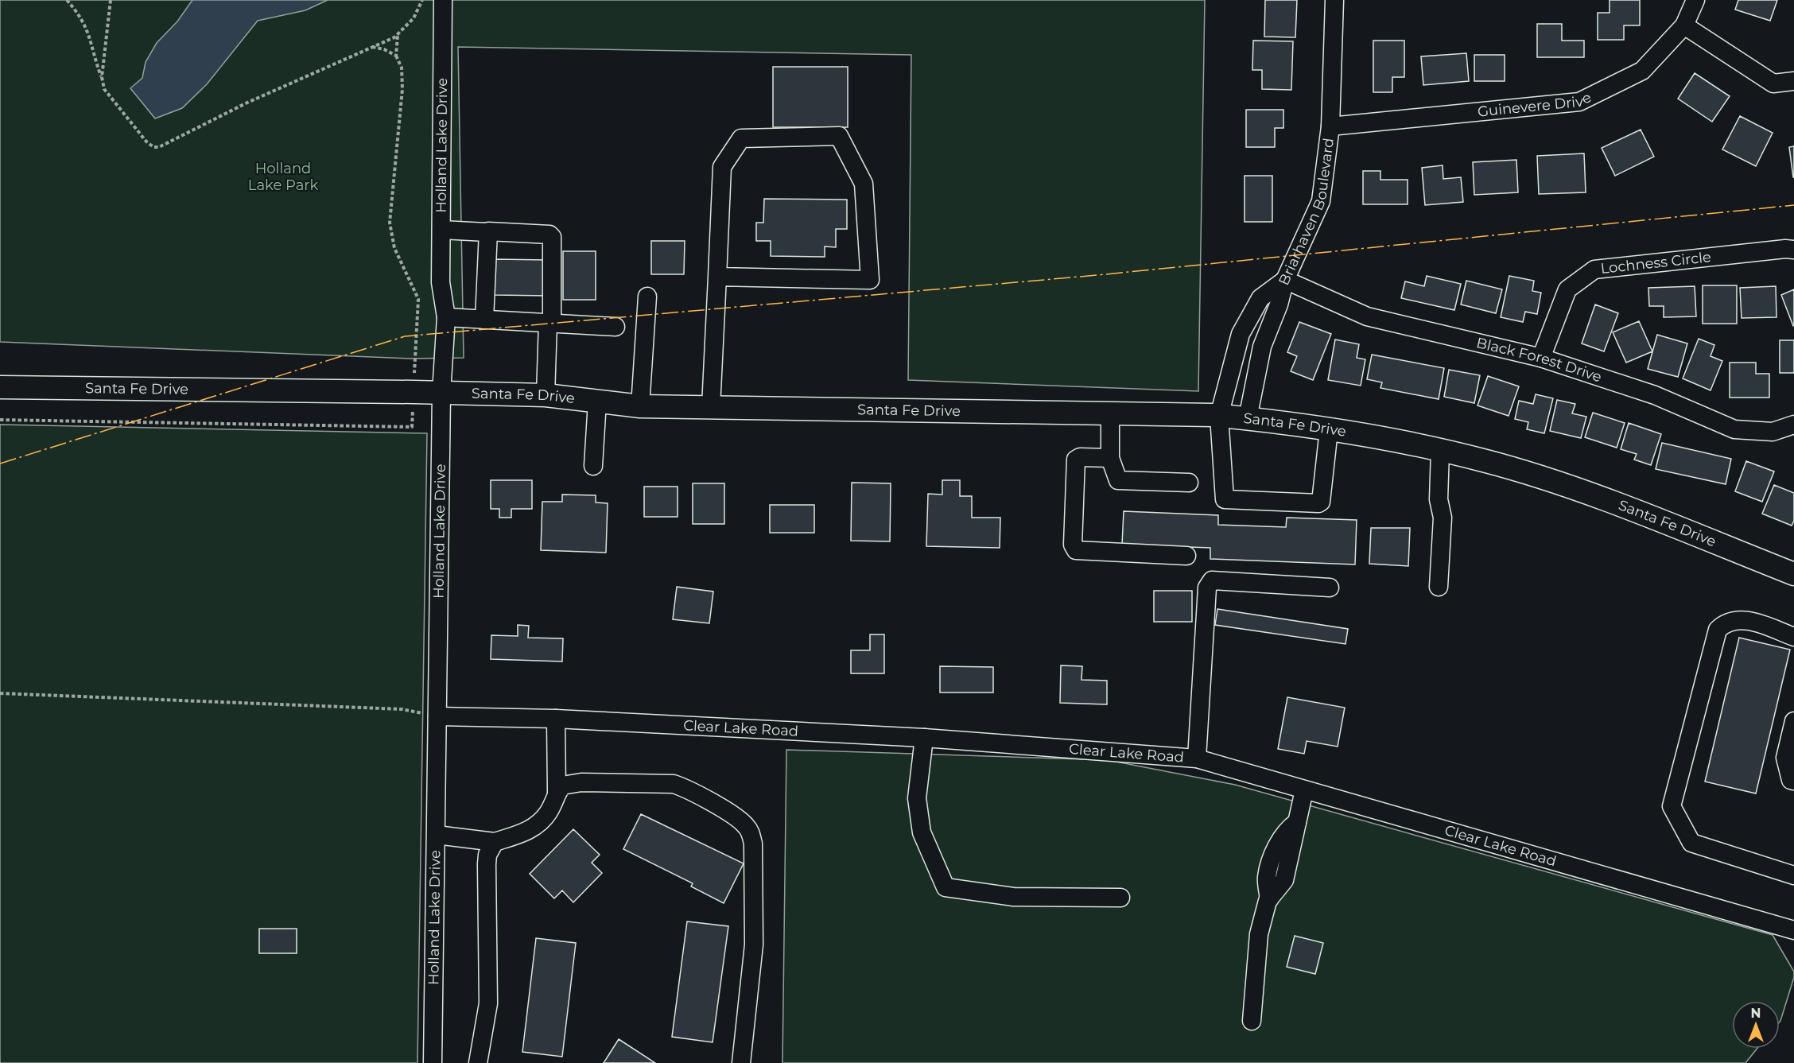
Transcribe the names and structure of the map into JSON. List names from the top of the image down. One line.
{"streets":{"main road":["Santa Fe Drive"],"street":["Guinevere Drive","Holland Lake Drive","Briarhaven Boulevard","Lochness Circle","Black Forest Drive","Clear Lake Road"]},"crossings":[["Guinevere Drive","Briarhaven Boulevard"],["Holland Lake Drive","Santa Fe Drive"],["Holland Lake Drive","Clear Lake Road"],["Briarhaven Boulevard","Black Forest Drive"],["Briarhaven Boulevard","Santa Fe Drive"],["Lochness Circle","Black Forest Drive"]],"parks":["Holland Lake Park"],"north":"top"}
